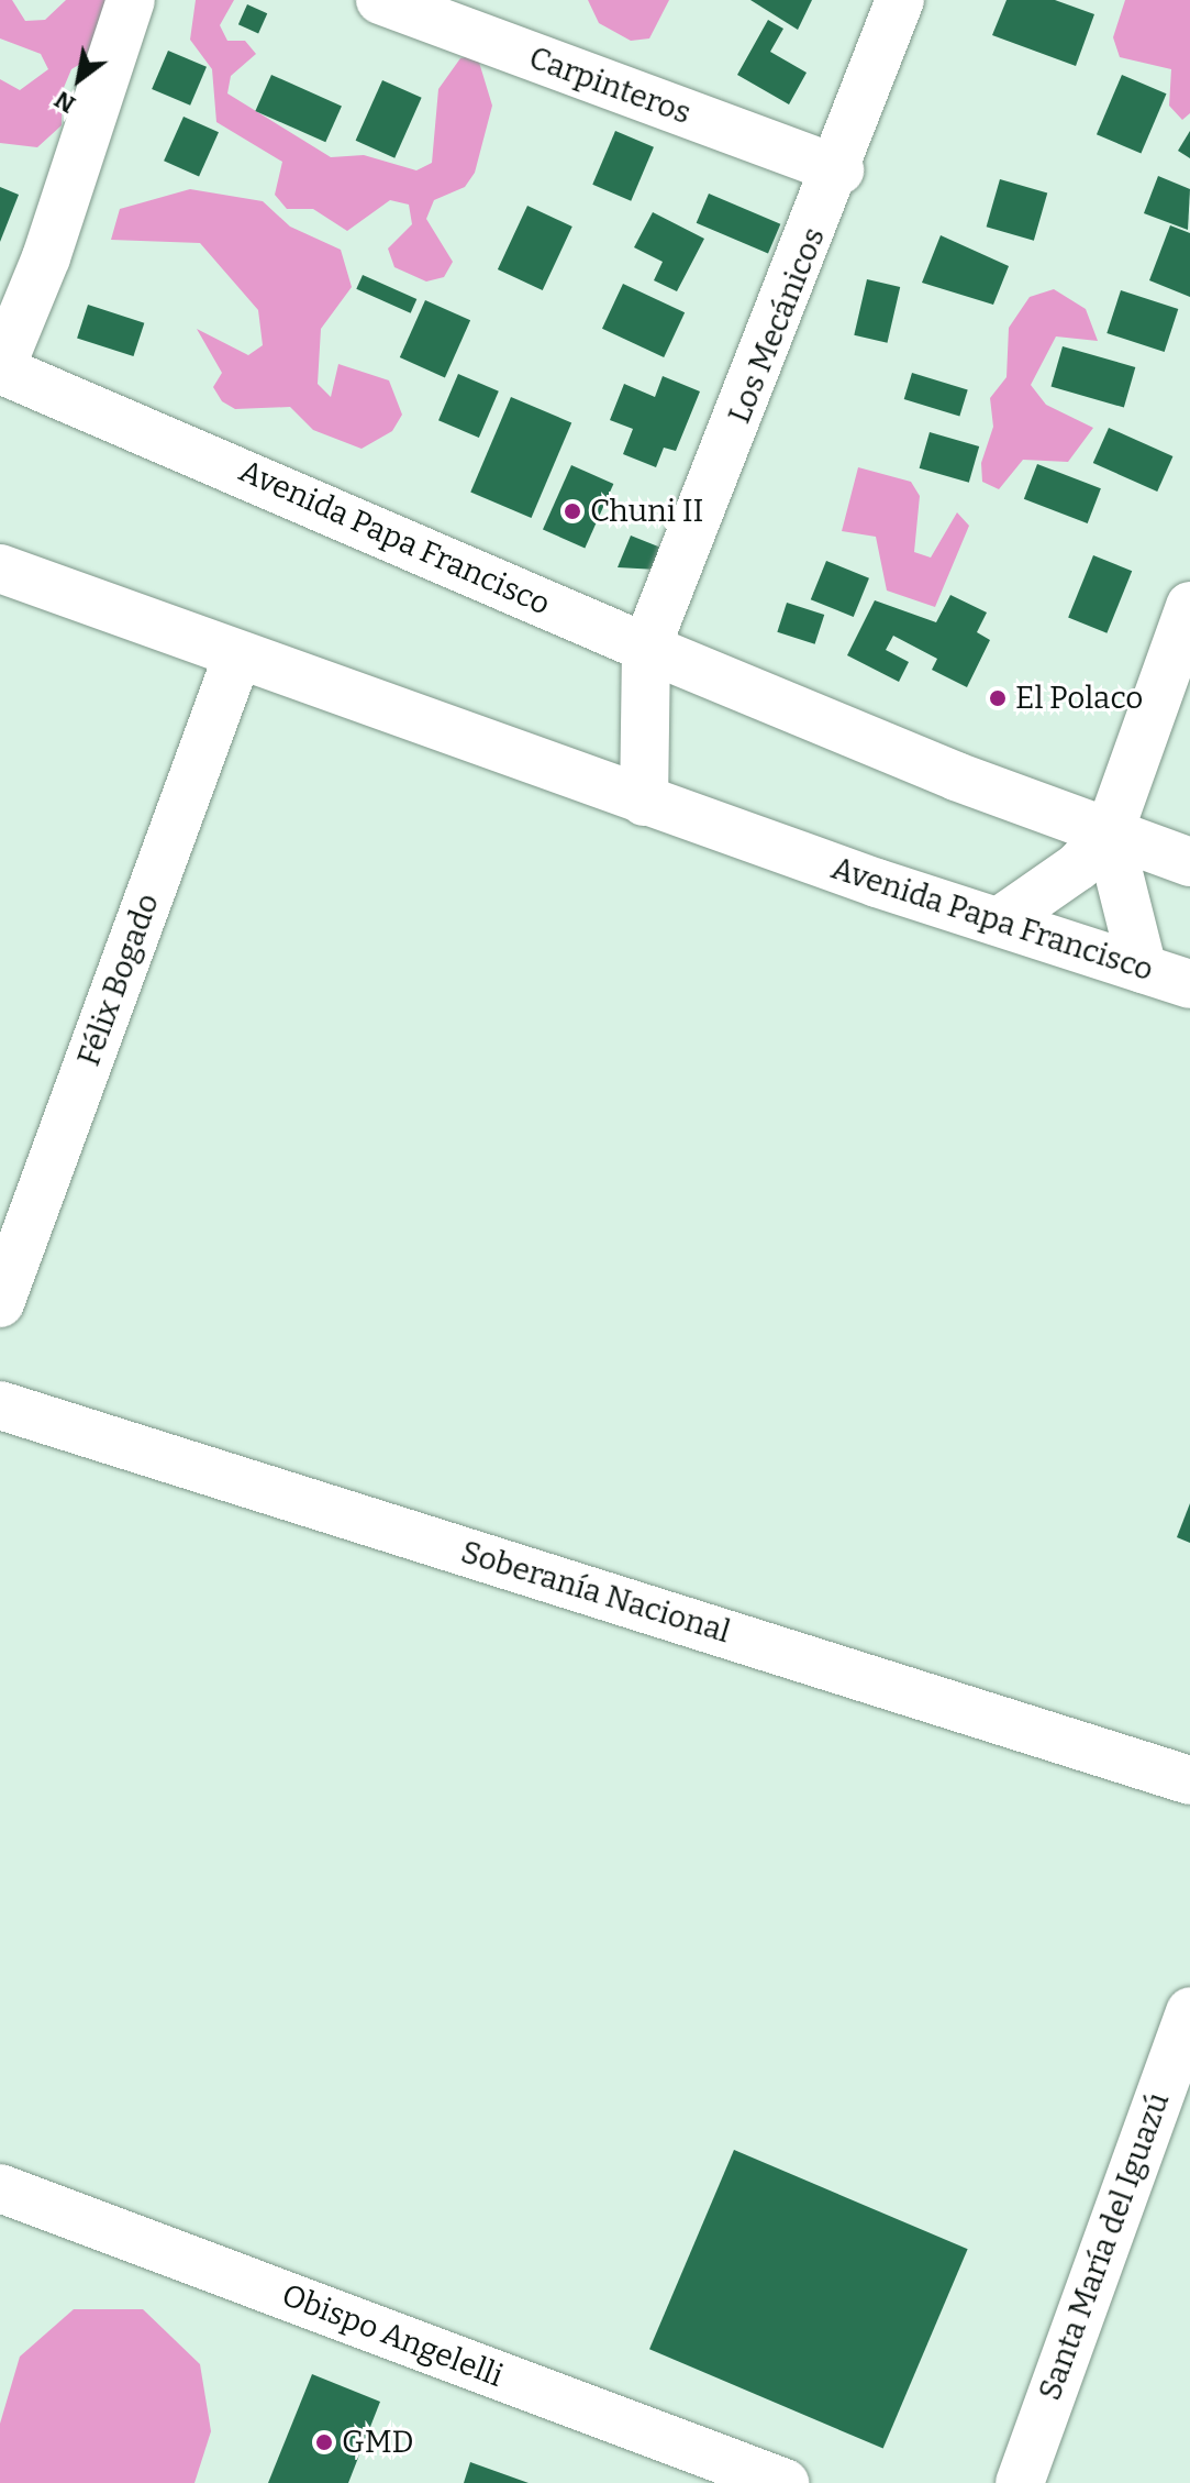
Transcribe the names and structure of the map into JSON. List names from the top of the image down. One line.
{"streets":{"street":["Carpinteros","Los Mecánicos","Avenida Papa Francisco","Félix Bogado","Soberanía Nacional","Santa María del Iguazú","Obispo Angelelli"]},"crossings":[["Carpinteros","Los Mecánicos"],["Los Mecánicos","Avenida Papa Francisco"],["Avenida Papa Francisco","Félix Bogado"]],"places":["Chuni II","El Polaco","GMD"],"north":"bottom left"}
